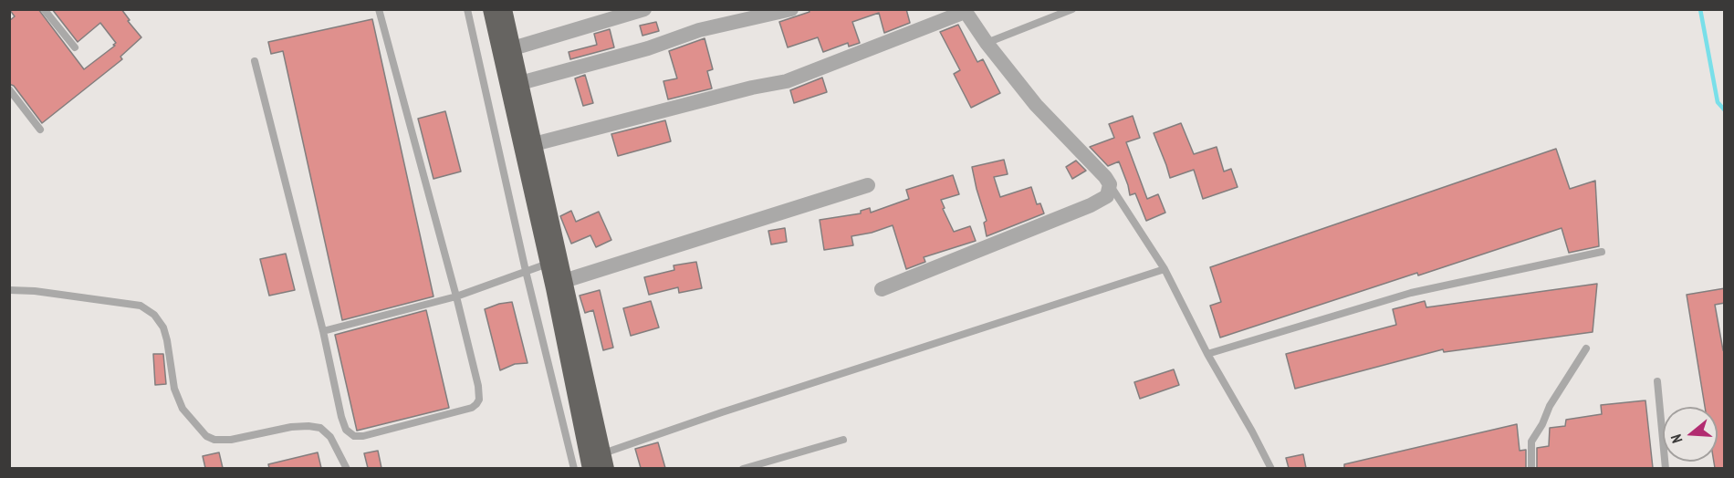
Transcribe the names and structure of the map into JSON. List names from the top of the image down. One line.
{"north":"left"}
